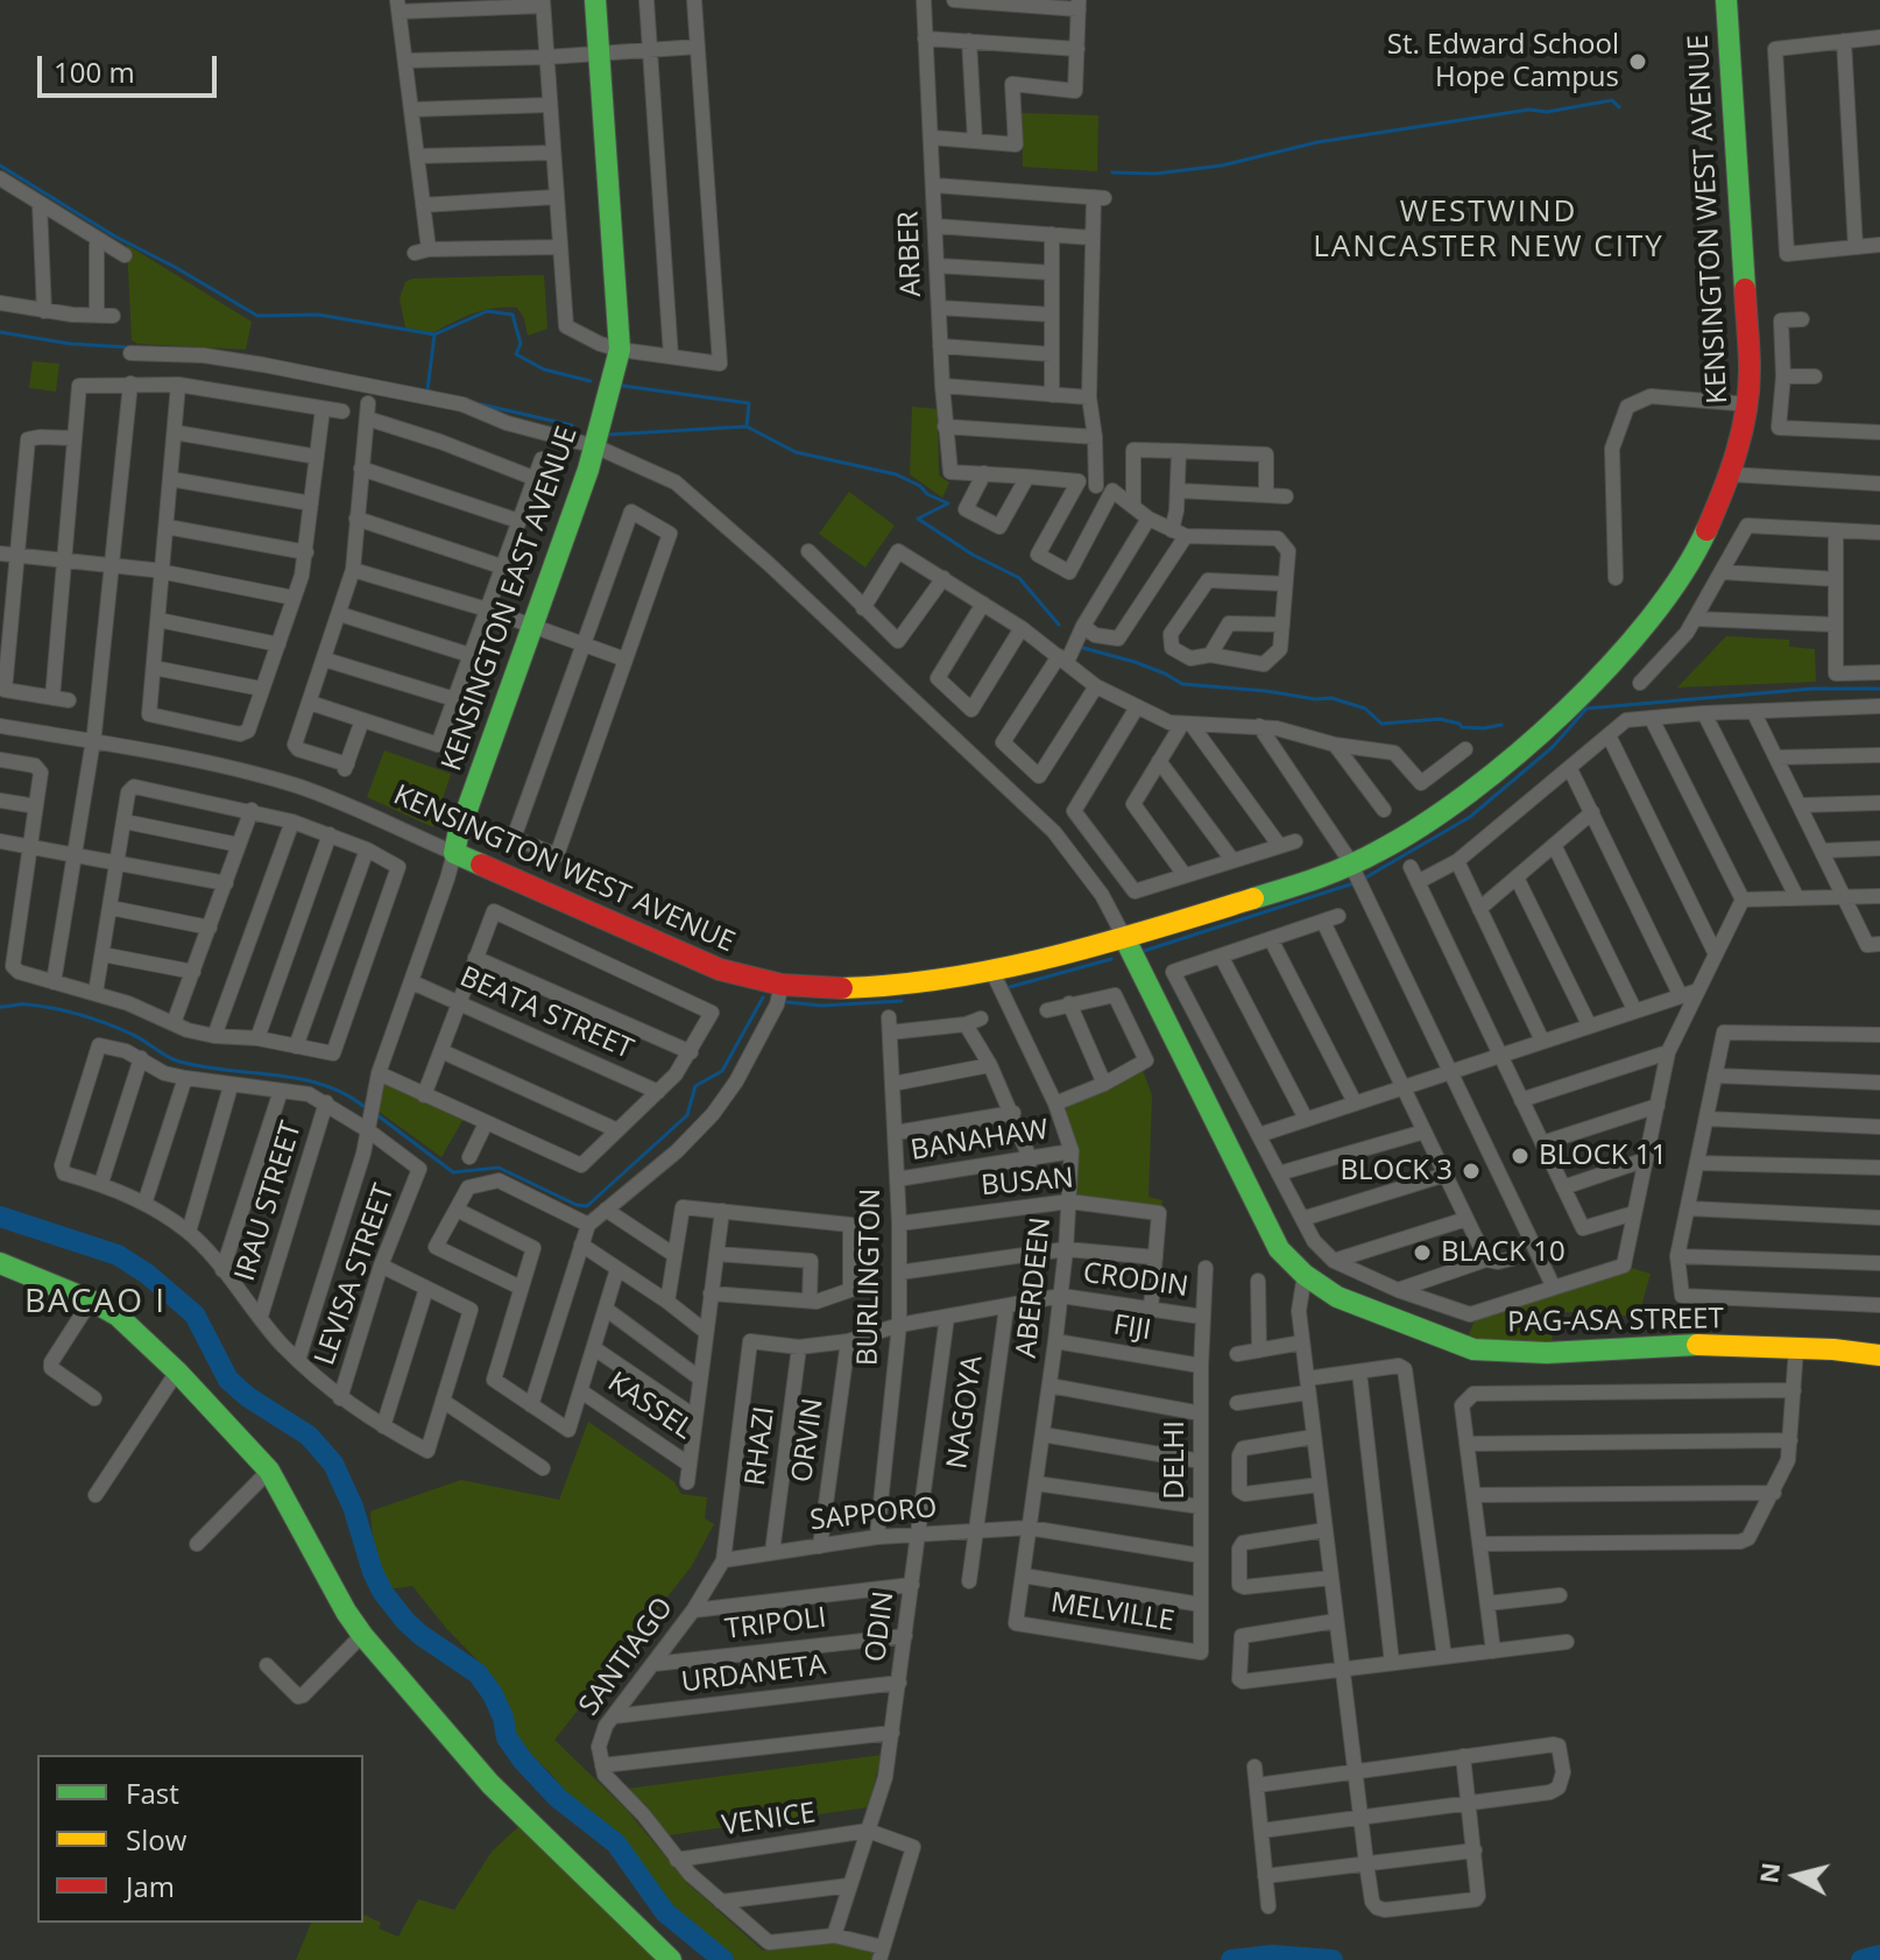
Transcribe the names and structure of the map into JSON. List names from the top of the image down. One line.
{"streets":{"street":["KENSINGTON WEST AVENUE","ARBER","KENSINGTON EAST AVENUE","BEATA STREET","BANAHAW","BUSAN","IRAU STREET","LEVISA STREET","BURLINGTON","CRODIN","ABERDEEN","PAG-ASA STREET","FIJI","KASSEL","NAGOYA","ORVIN","RHAZI","DELHI","SAPPORO","MELVILLE","TRIPOLI","ODIN","SANTIAGO","URDANETA","VENICE"]},"crossings":[["KENSINGTON WEST AVENUE","KENSINGTON EAST AVENUE"],["KENSINGTON WEST AVENUE","ABERDEEN"],["KENSINGTON WEST AVENUE","PAG-ASA STREET"],["KENSINGTON EAST AVENUE","BEATA STREET"],["KENSINGTON EAST AVENUE","LEVISA STREET"],["BANAHAW","BURLINGTON"],["BANAHAW","ABERDEEN"],["BUSAN","BURLINGTON"],["BUSAN","ABERDEEN"],["BURLINGTON","SAPPORO"],["CRODIN","ABERDEEN"],["CRODIN","DELHI"],["ABERDEEN","FIJI"],["ABERDEEN","SAPPORO"],["ABERDEEN","MELVILLE"],["FIJI","DELHI"],["NAGOYA","SAPPORO"],["ORVIN","SAPPORO"],["RHAZI","SAPPORO"],["RHAZI","SANTIAGO"],["DELHI","SAPPORO"],["DELHI","MELVILLE"],["SAPPORO","ODIN"],["SAPPORO","SANTIAGO"],["TRIPOLI","ODIN"],["TRIPOLI","SANTIAGO"],["ODIN","URDANETA"],["ODIN","VENICE"],["SANTIAGO","URDANETA"]],"districts":["WESTWIND LANCASTER NEW CITY","BACAO I"],"places":["St. Edward School Hope Campus","BLOCK 11","BLOCK 3","BLACK 10"],"legend":["Fast","Slow","Jam"],"scale_bar":"100 m","north":"left"}
